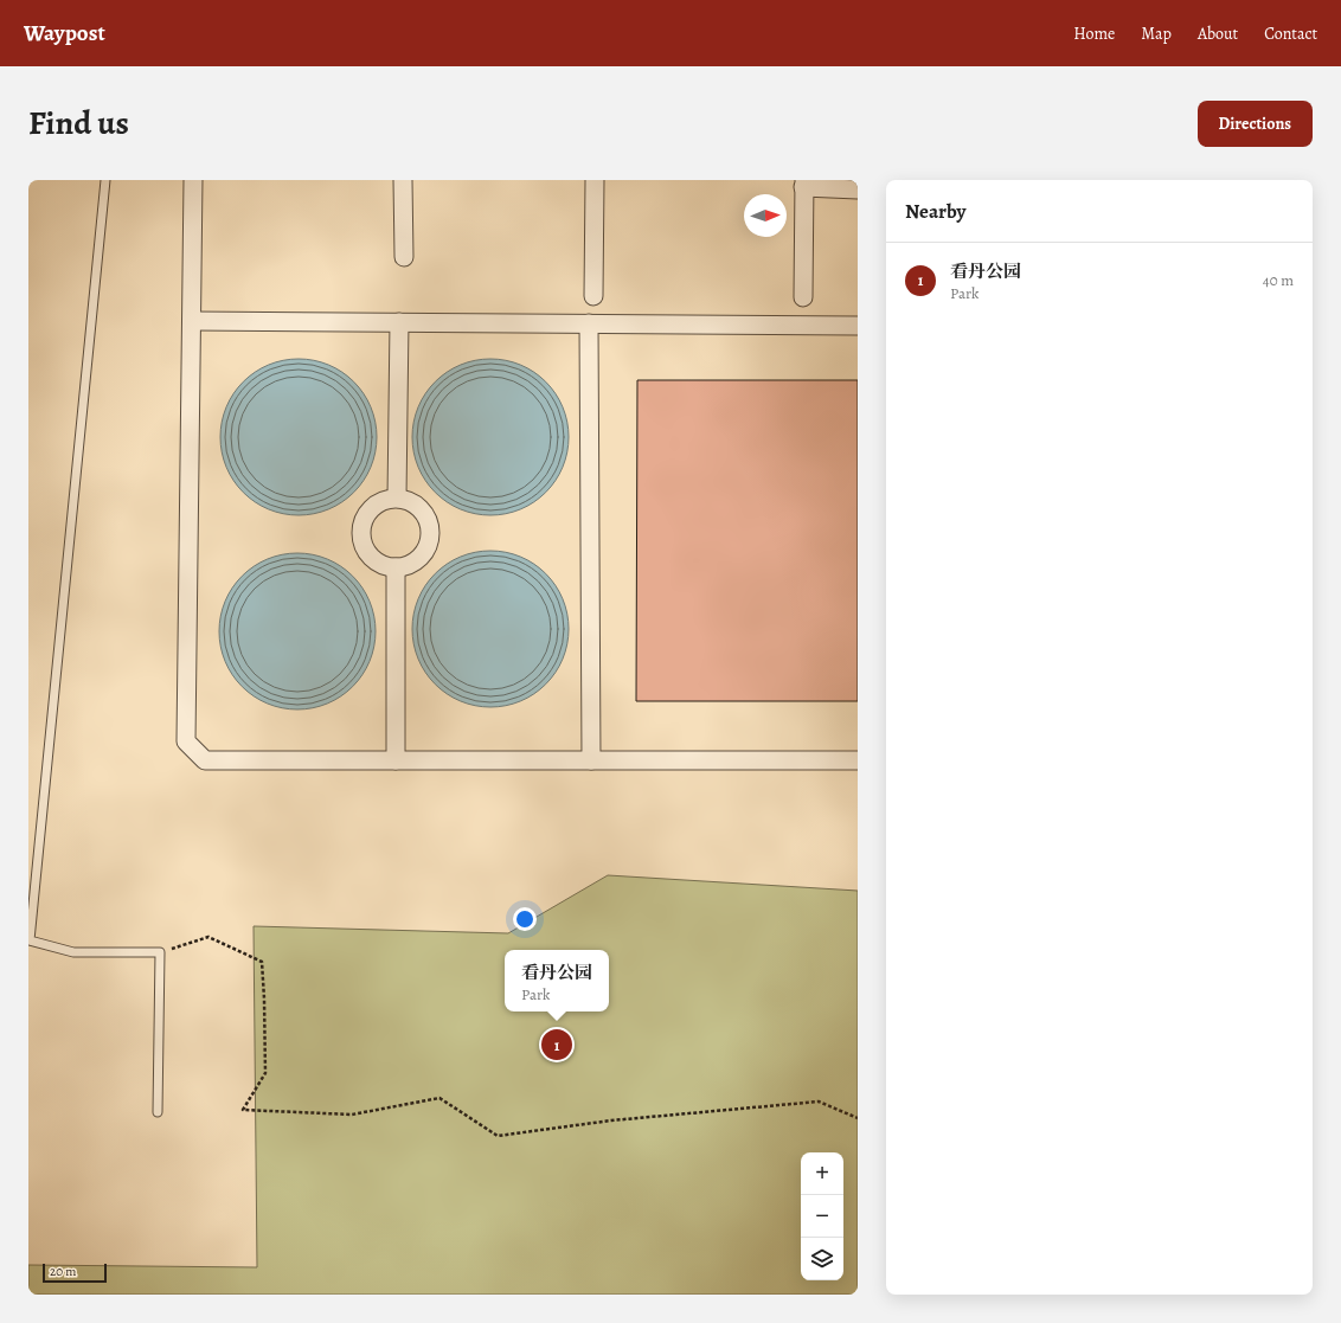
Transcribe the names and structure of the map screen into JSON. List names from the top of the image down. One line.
{"scale_bar":"20 m","north":"right","page":{"header":"Waypost","nav":["Home","Map","About","Contact"],"title":"Find us","buttons":"Directions","heading":"Nearby","list":[{"mark":"1","name":"看丹公园","note":"Park","value":"40 m"}],"popup":["看丹公园","Park"],"pins":"1","map_buttons":["+","−"],"scale":"20 m"}}
